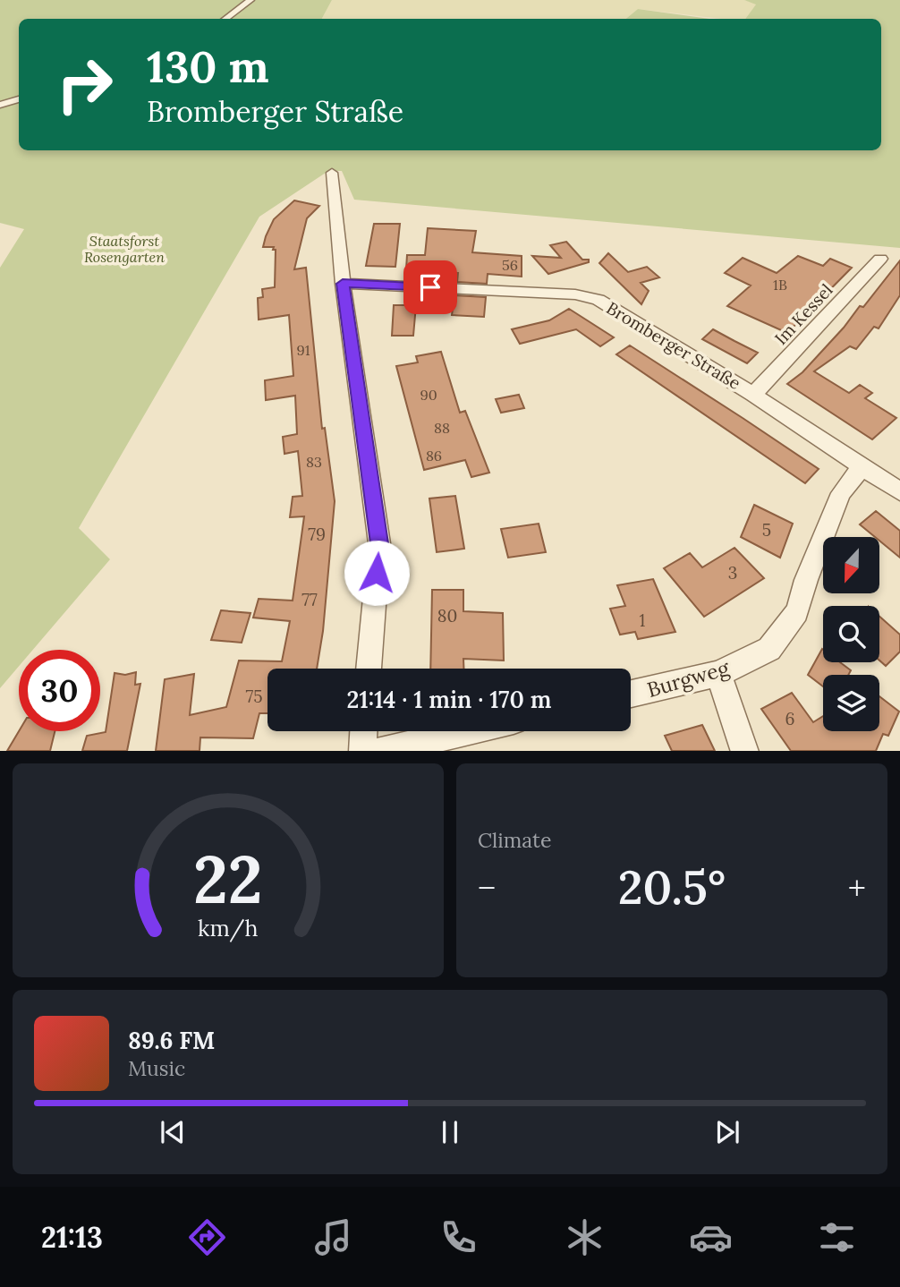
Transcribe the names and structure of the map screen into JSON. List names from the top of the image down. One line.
{"streets":{"street":["Im Kessel","Bromberger Straße","Burgweg"]},"crossings":[["Im Kessel","Bromberger Straße"],["Bromberger Straße","Burgweg"]],"parks":["Staatsforst Rosengarten"],"house_numbers":["56","1B","91","90","88","86","83","5","79","3","77","80","1","75","6"],"north":"bottom","page":{"turn":["130 m","Bromberger Straße"],"limit":"30","trip":"21:14 · 1 min · 170 m","tile":"Climate","heat":["−","20.5°","+"],"song":["89.6 FM","Music"],"tabs":"21:13","gauge":["22","km/h"]}}
